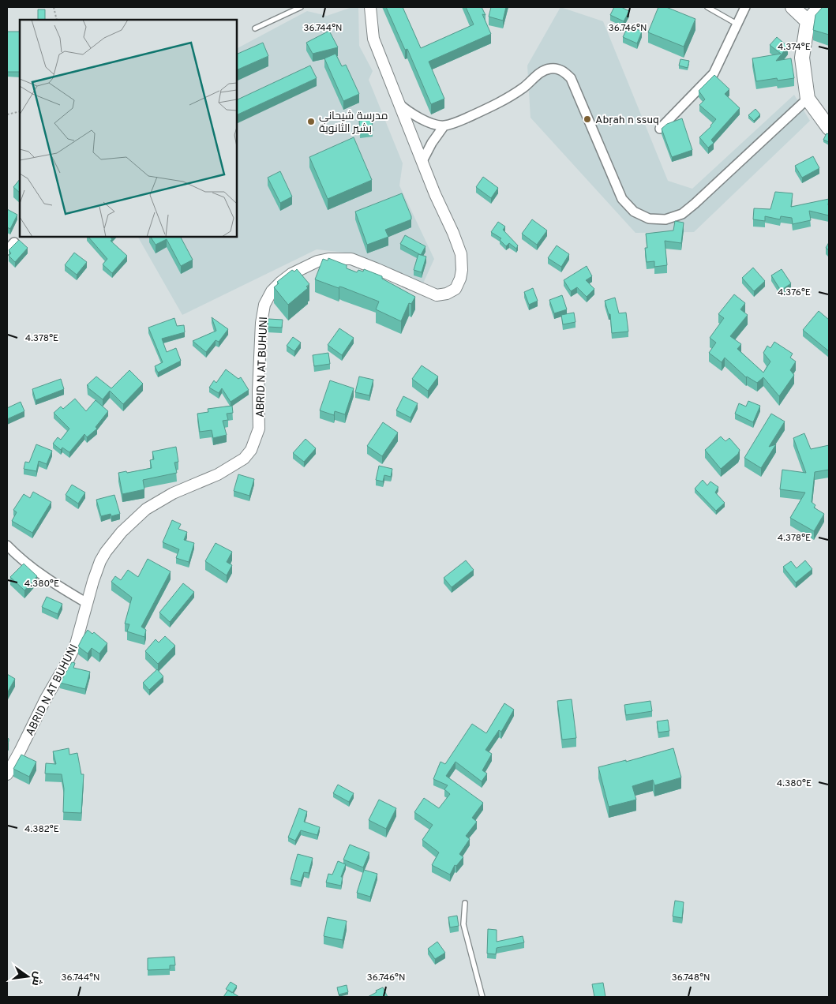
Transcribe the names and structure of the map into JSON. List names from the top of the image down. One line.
{"streets":{"street":["ABRID N AT BUHUNI"]},"places":["Abṛah n ssuq","مدرسة شيحاني بشير الثانوية"],"north":"right","coordinates":["36.744°N","36.746°N","4.374°E","4.376°E","4.378°E","4.380°E","4.382°E","36.748°N"]}
